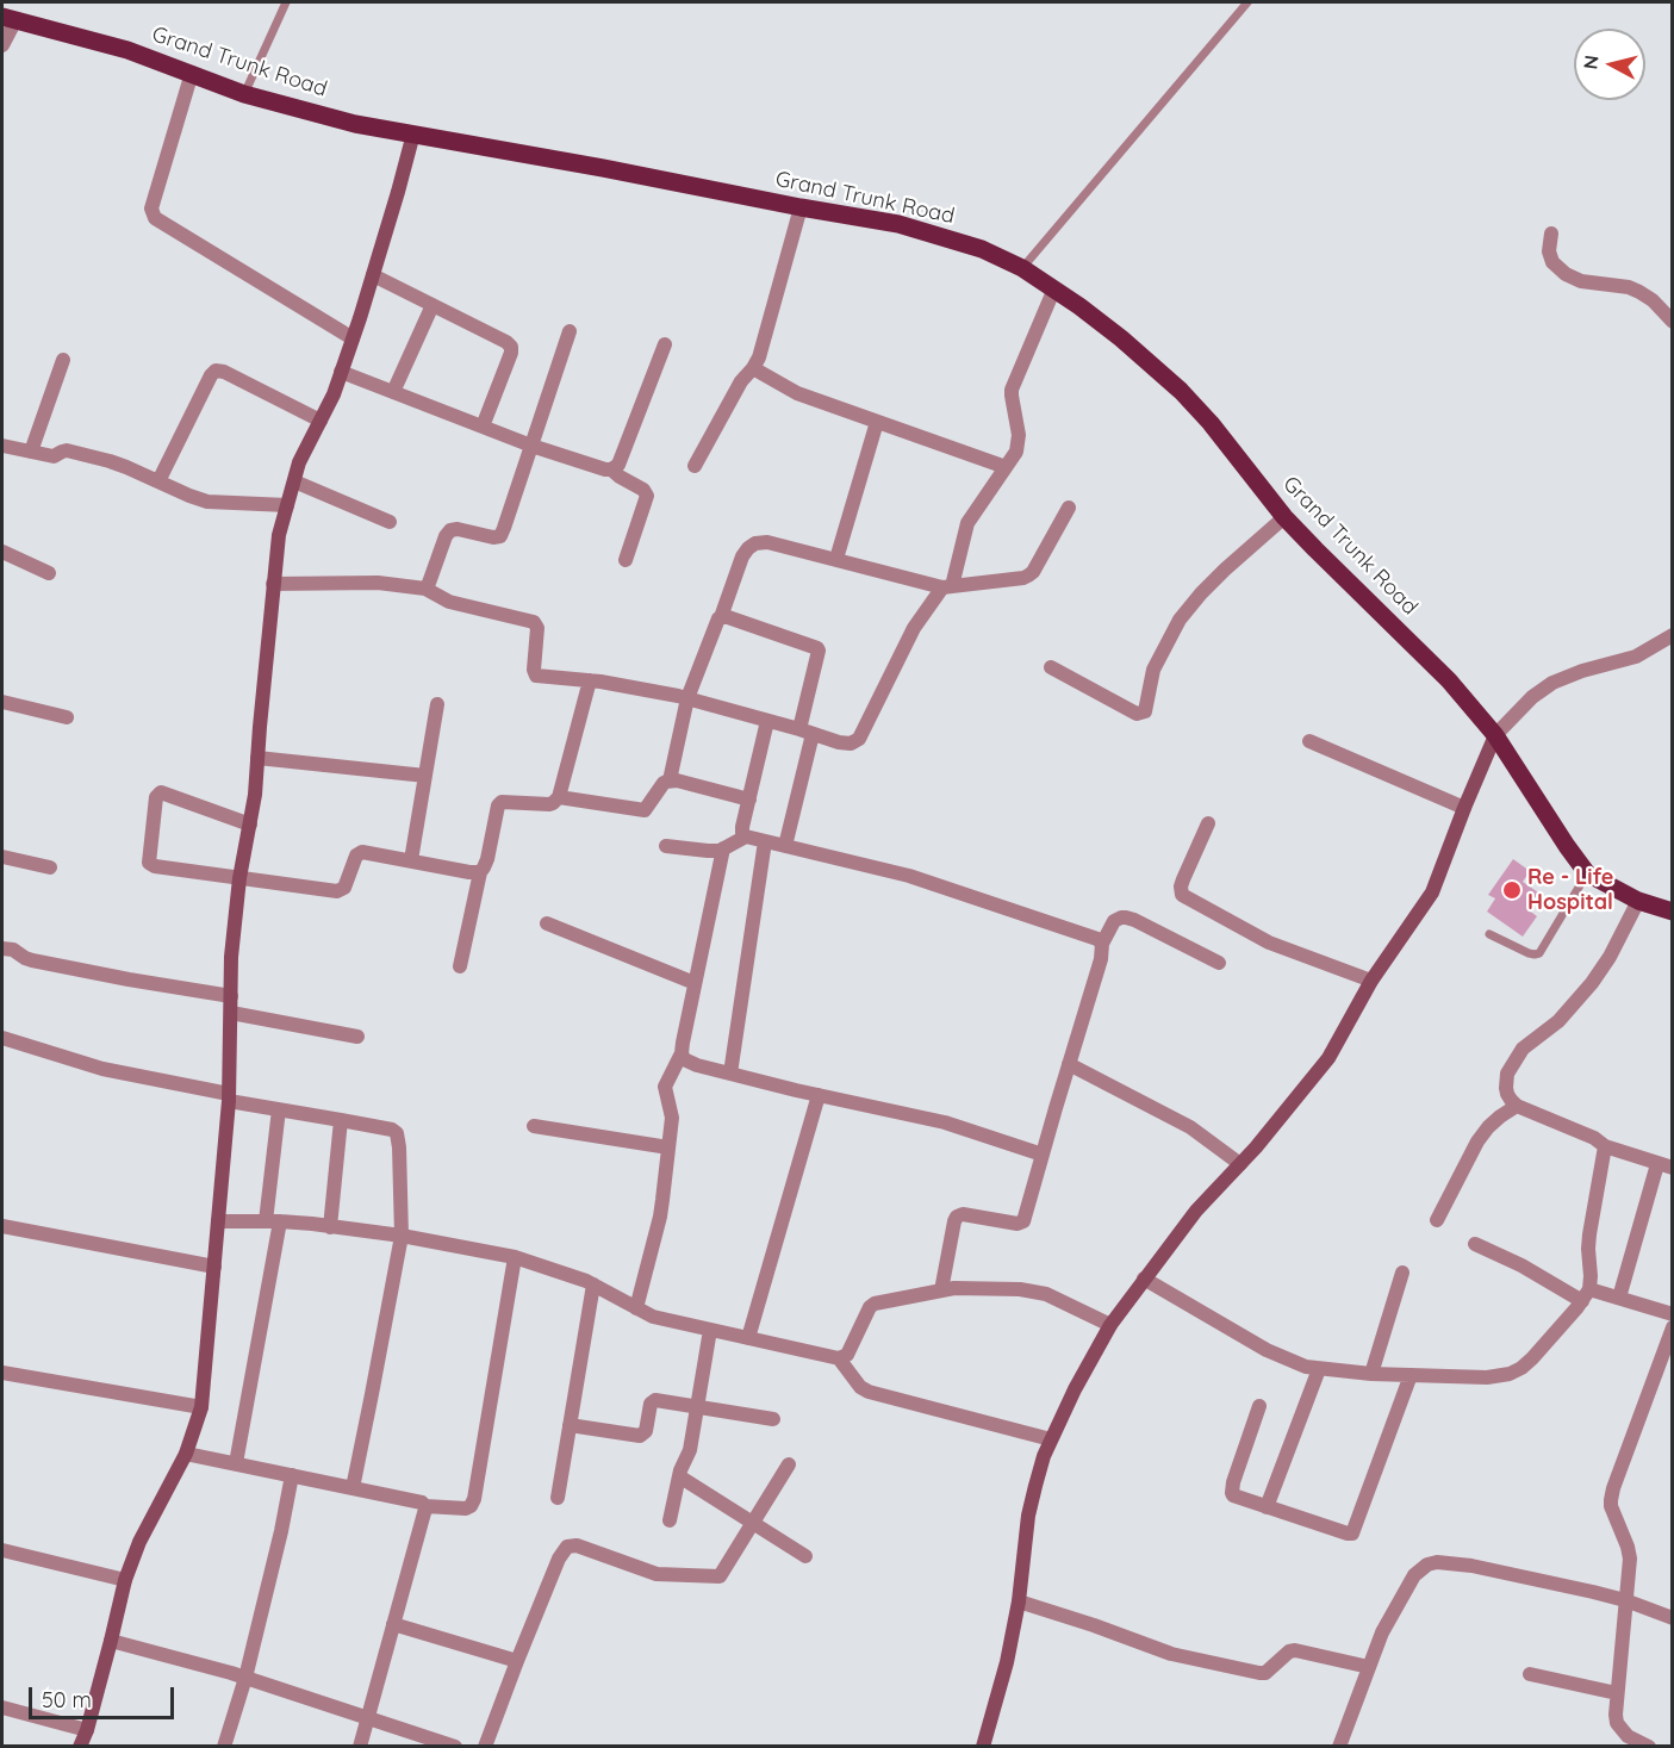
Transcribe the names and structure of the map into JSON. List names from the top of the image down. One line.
{"streets":{"main road":["Grand Trunk Road"]},"places":["Re - Life Hospital"],"scale_bar":"50 m","north":"left"}
